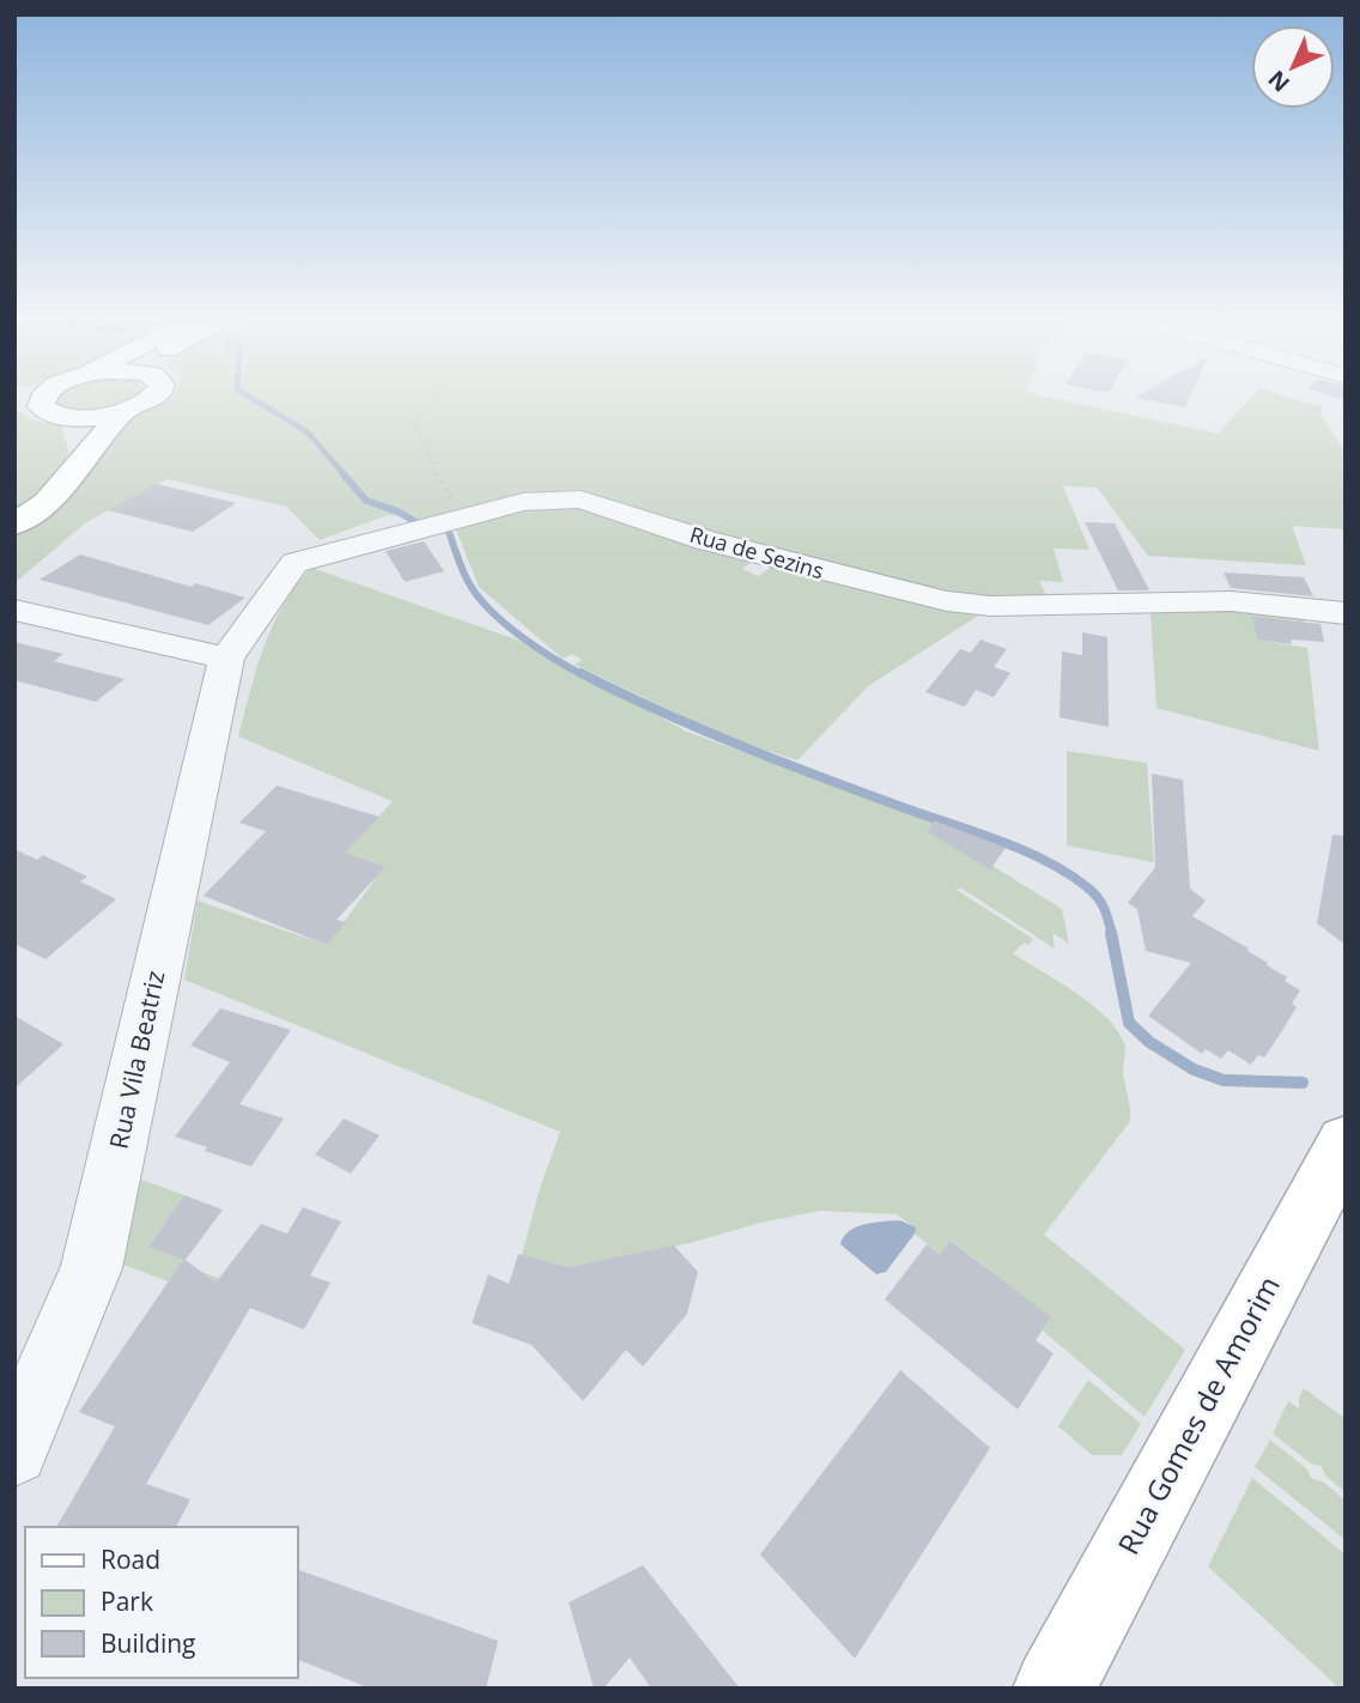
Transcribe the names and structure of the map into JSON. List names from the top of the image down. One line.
{"streets":{"main road":["Rua Gomes de Amorim"],"street":["Rua de Sezins","Rua Vila Beatriz"]},"crossings":[["Rua de Sezins","Rua Vila Beatriz"]],"legend":["Road","Park","Building"],"north":"bottom left"}
